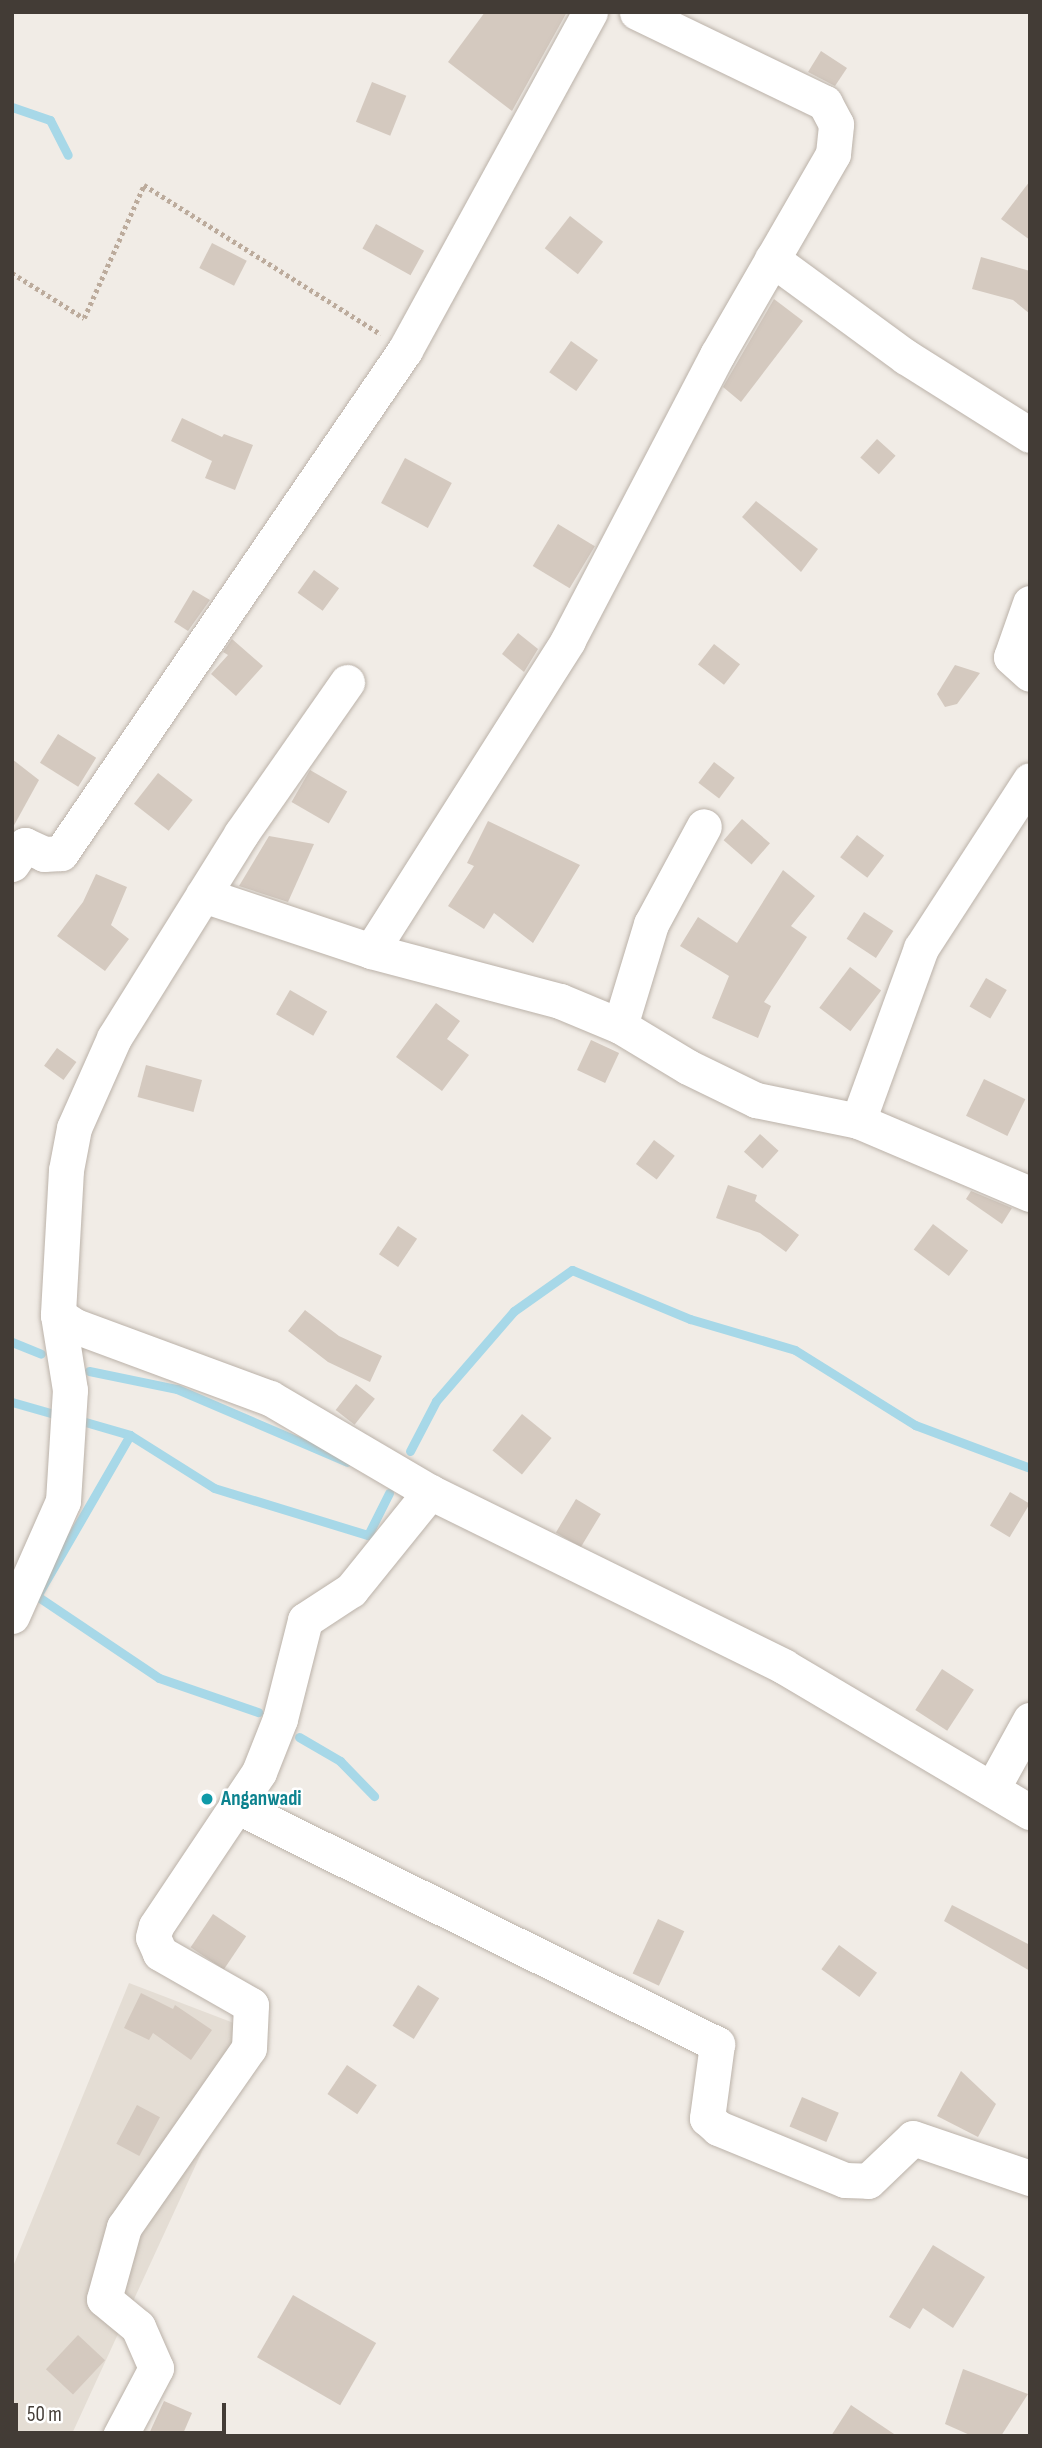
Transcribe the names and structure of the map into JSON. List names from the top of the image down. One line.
{"places":["Anganwadi"],"scale_bar":"50 m"}
